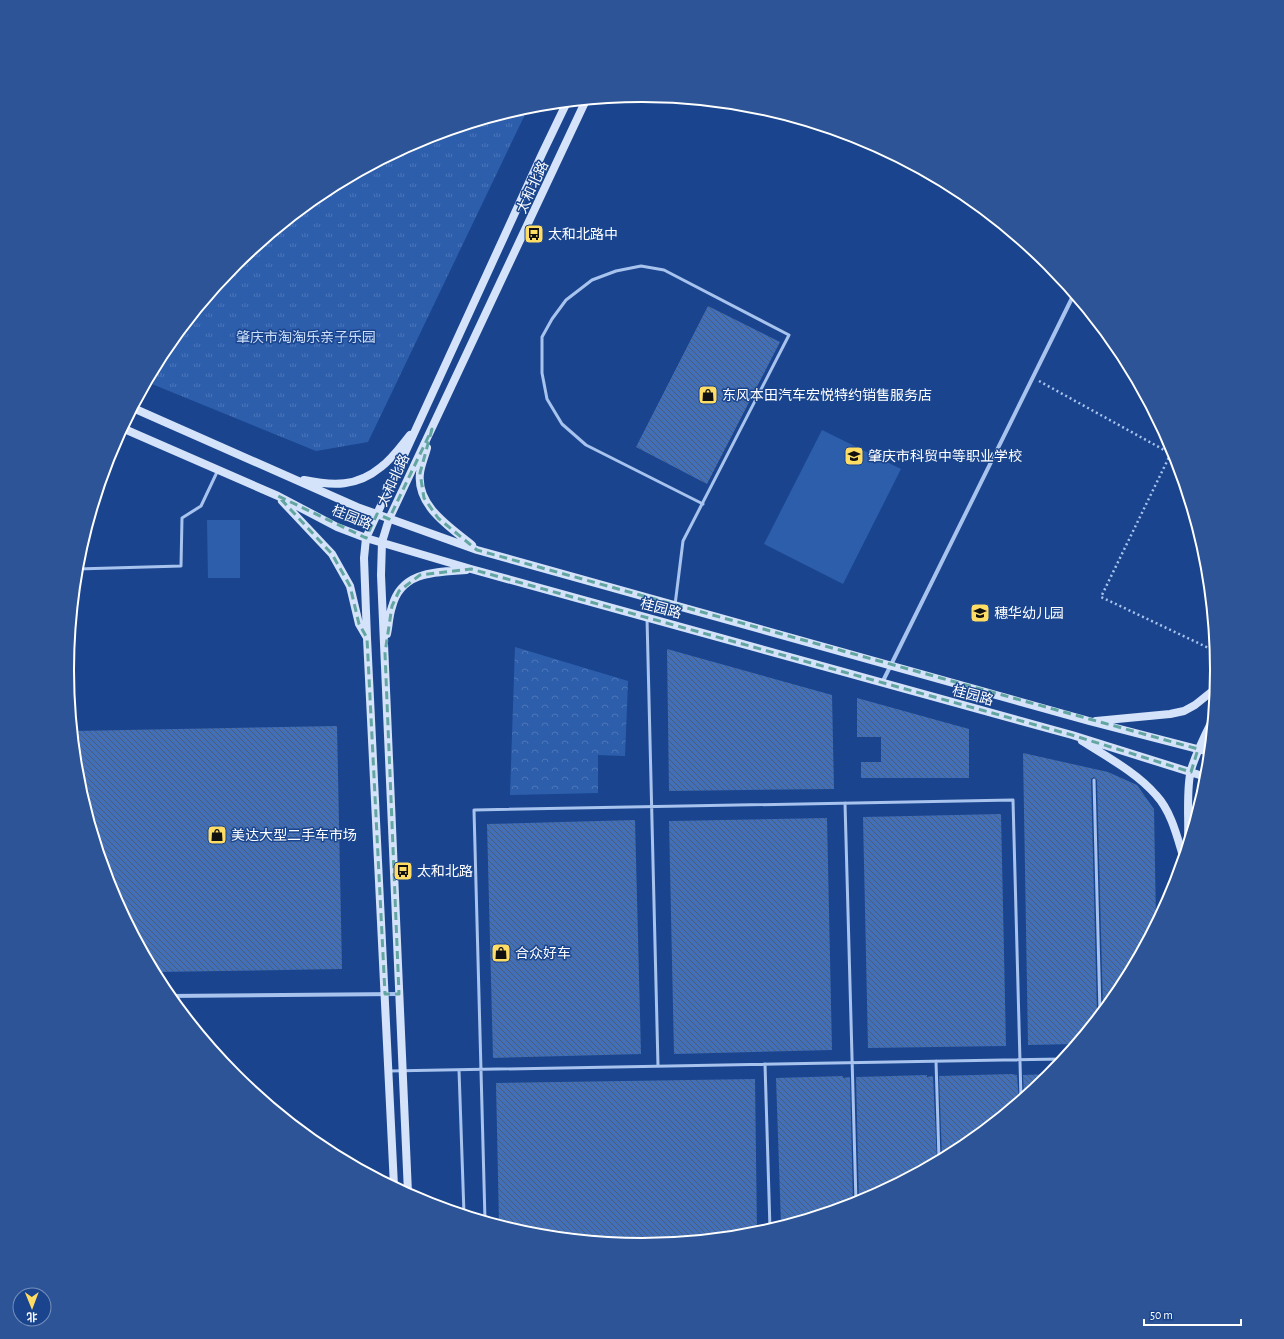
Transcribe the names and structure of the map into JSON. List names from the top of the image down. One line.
{"streets":{"main road":["太和北路","桂园路"]},"crossings":[["太和北路","桂园路"]],"parks":["肇庆市淘淘乐亲子乐园"],"places":{"bus stop":["太和北路中","太和北路"],"shop":["东风本田汽车宏悦特约销售服务店","美达大型二手车市场","合众好车"],"school or university":["肇庆市科贸中等职业学校","穗华幼儿园"]},"scale_bar":"50 m","north":"bottom"}
